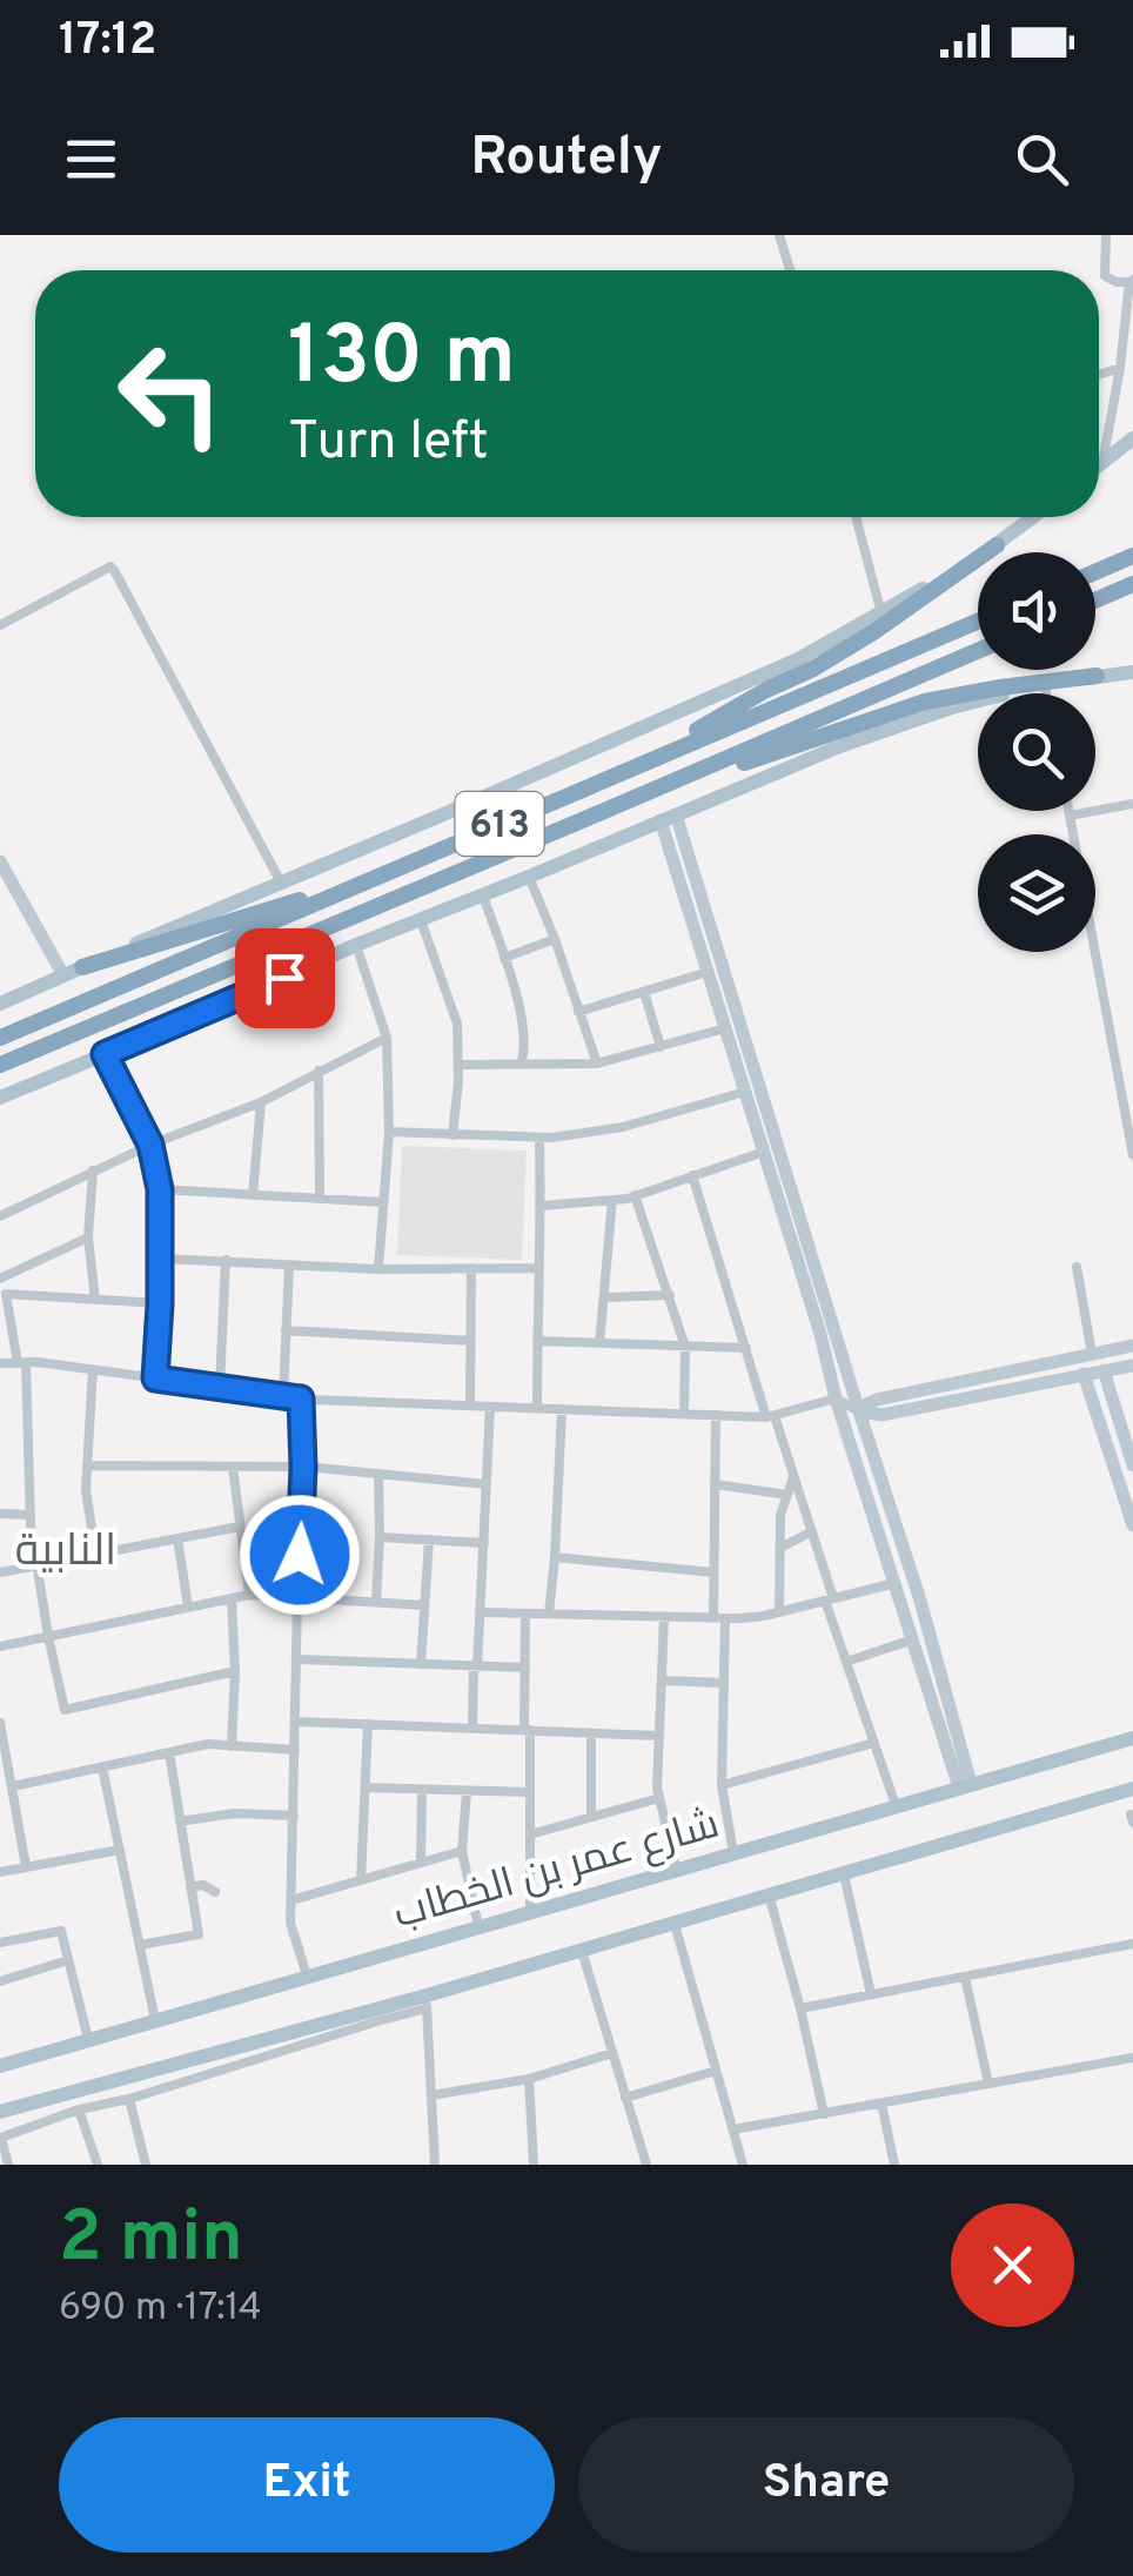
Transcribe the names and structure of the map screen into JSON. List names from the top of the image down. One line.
{"streets":{"highway":["613"],"main road":["شارع عمر بن الخطاب"]},"districts":["النابية"],"page":{"status":"17:12","header":"Routely","turn":["130 m","Turn left"],"heading":["2 min","690 m · 17:14"],"buttons":["Exit","Share"]}}
